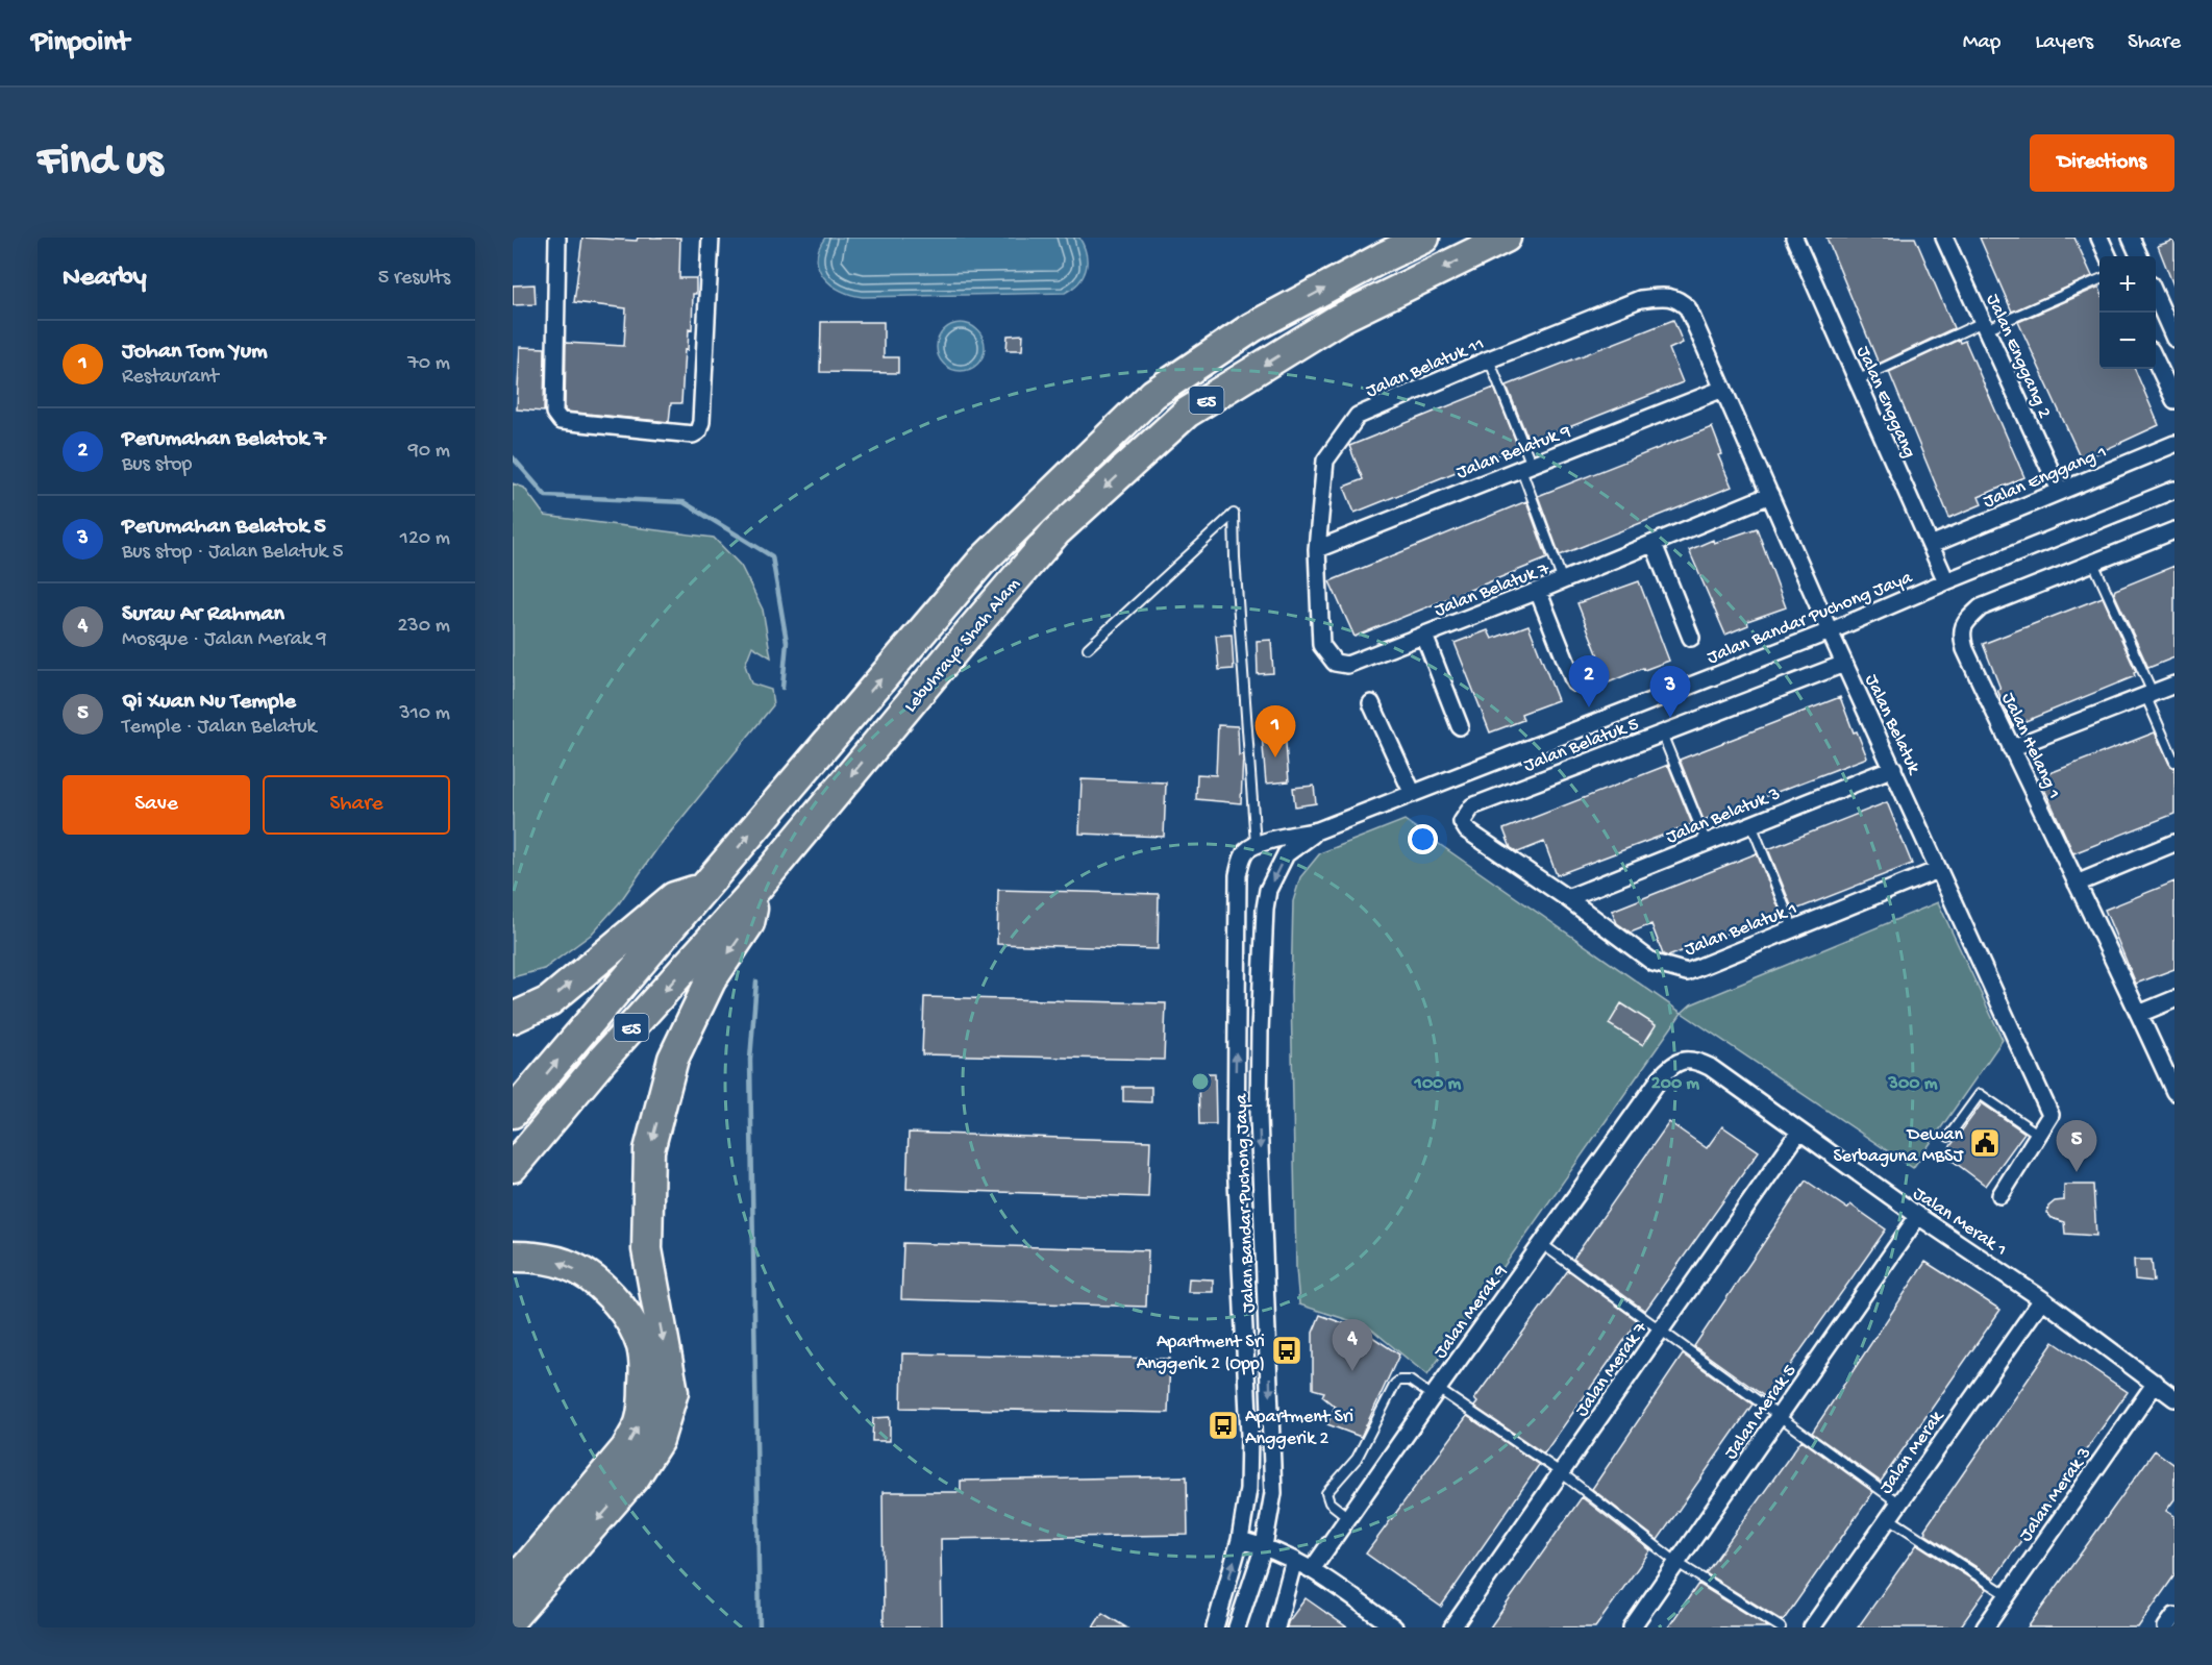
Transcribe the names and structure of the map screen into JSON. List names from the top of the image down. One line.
{"streets":{"highway":["E5","Lebuhraya Shah Alam"],"street":["Jalan Enggang 2","Jalan Belatuk 11","Jalan Enggang","Jalan Belatuk 9","Jalan Enggang 1","Jalan Belatuk 7","Jalan Bandar Puchong Jaya","Jalan Belatuk","Jalan Belatuk 5","Jalan Helang 1","Jalan Belatuk 3","Jalan Belatuk 1","Jalan Merak 1","Jalan Merak 9","Jalan Merak 7","Jalan Merak 5","Jalan Merak","Jalan Merak 3"]},"crossings":[["Jalan Enggang 2","Jalan Enggang 1"],["Jalan Belatuk 11","Jalan Belatuk 9"],["Jalan Belatuk 11","Jalan Belatuk 7"],["Jalan Belatuk 11","Jalan Belatuk"],["Jalan Enggang","Jalan Enggang 1"],["Jalan Enggang","Jalan Bandar Puchong Jaya"],["Jalan Belatuk 9","Jalan Belatuk 7"],["Jalan Belatuk 9","Jalan Belatuk"],["Jalan Belatuk 7","Jalan Belatuk"],["Jalan Bandar Puchong Jaya","Jalan Belatuk"],["Jalan Belatuk","Jalan Belatuk 5"],["Jalan Belatuk","Jalan Belatuk 3"],["Jalan Belatuk","Jalan Belatuk 1"],["Jalan Belatuk 5","Jalan Belatuk 1"],["Jalan Belatuk 3","Jalan Belatuk 1"],["Jalan Merak 1","Jalan Merak 9"],["Jalan Merak 1","Jalan Merak 7"],["Jalan Merak 1","Jalan Merak 5"],["Jalan Merak 1","Jalan Merak"],["Jalan Merak 1","Jalan Merak 3"]],"places":{"public building":["Dewan Serbaguna MBSJ"],"bus stop":["Apartment Sri Anggerik 2 (Opp)","Apartment Sri Anggerik 2"]},"page":{"header":"Pinpoint","nav":["Map","Layers","Share"],"buttons":["Directions",["Save","Share"]],"title":"Find us","heading":["Nearby","5 results"],"map_buttons":["+","−"],"list":[{"mark":"1","name":"Johan Tom Yum","note":"Restaurant","value":"70 m"},{"mark":"2","name":"Perumahan Belatok 7","note":"Bus stop","value":"90 m"},{"mark":"3","name":"Perumahan Belatok 5","note":"Bus stop · Jalan Belatuk 5","value":"120 m"},{"mark":"4","name":"Surau Ar Rahman","note":"Mosque · Jalan Merak 9","value":"230 m"},{"mark":"5","name":"Qi Xuan Nu Temple","note":"Temple · Jalan Belatuk","value":"310 m"}],"pins":["2","3","1","5","4"]},"rings":["100 m","200 m","300 m"]}
